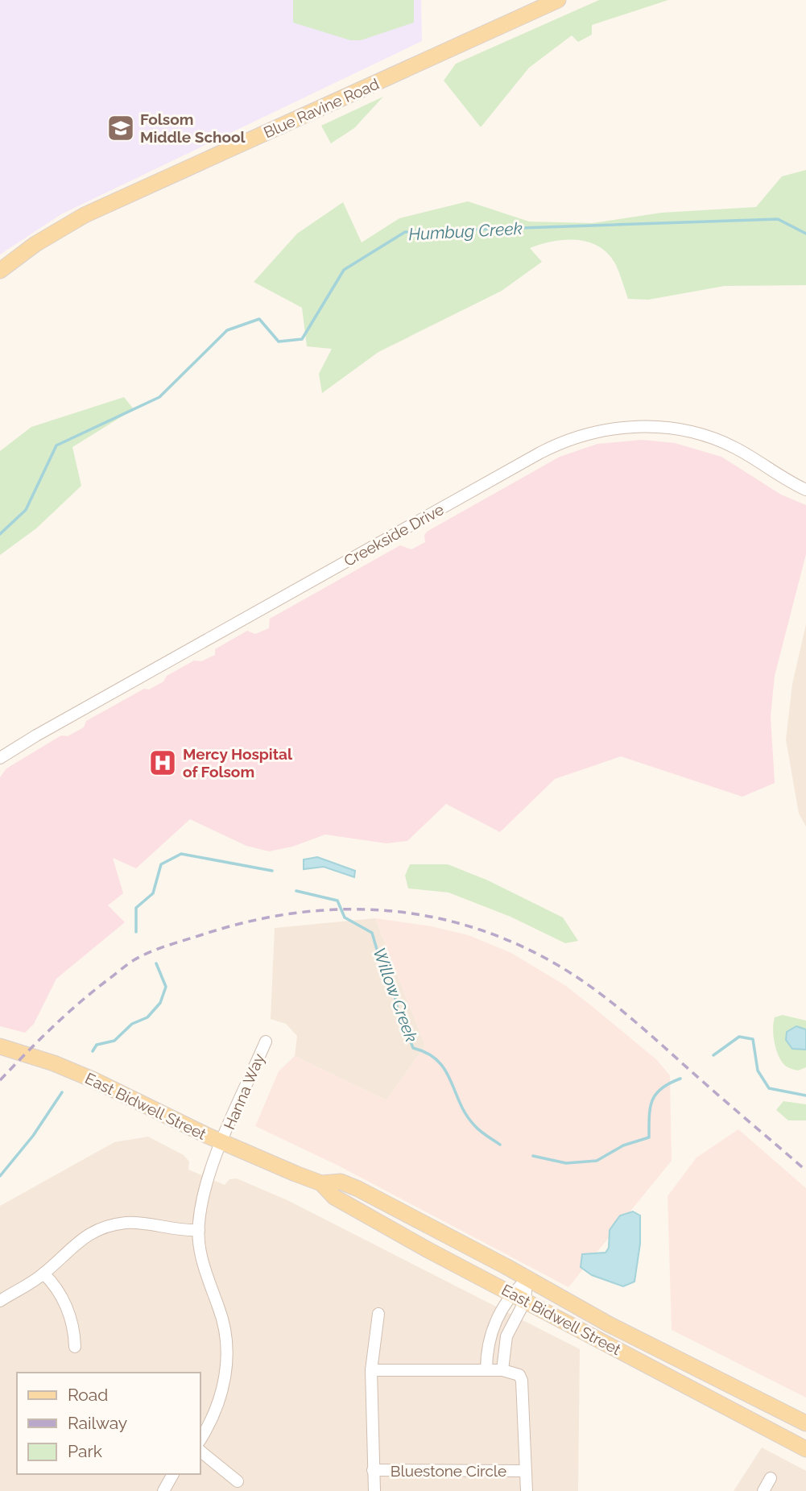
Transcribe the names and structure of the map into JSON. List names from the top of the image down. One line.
{"streets":{"main road":["Blue Ravine Road","East Bidwell Street"],"street":["Creekside Drive","Hanna Way","Bluestone Circle"]},"crossings":[["Hanna Way","East Bidwell Street"]],"water":["Humbug Creek","Willow Creek"],"places":{"school or university":["Folsom Middle School"],"hospital":["Mercy Hospital of Folsom"]},"legend":["Road","Railway","Park"]}
